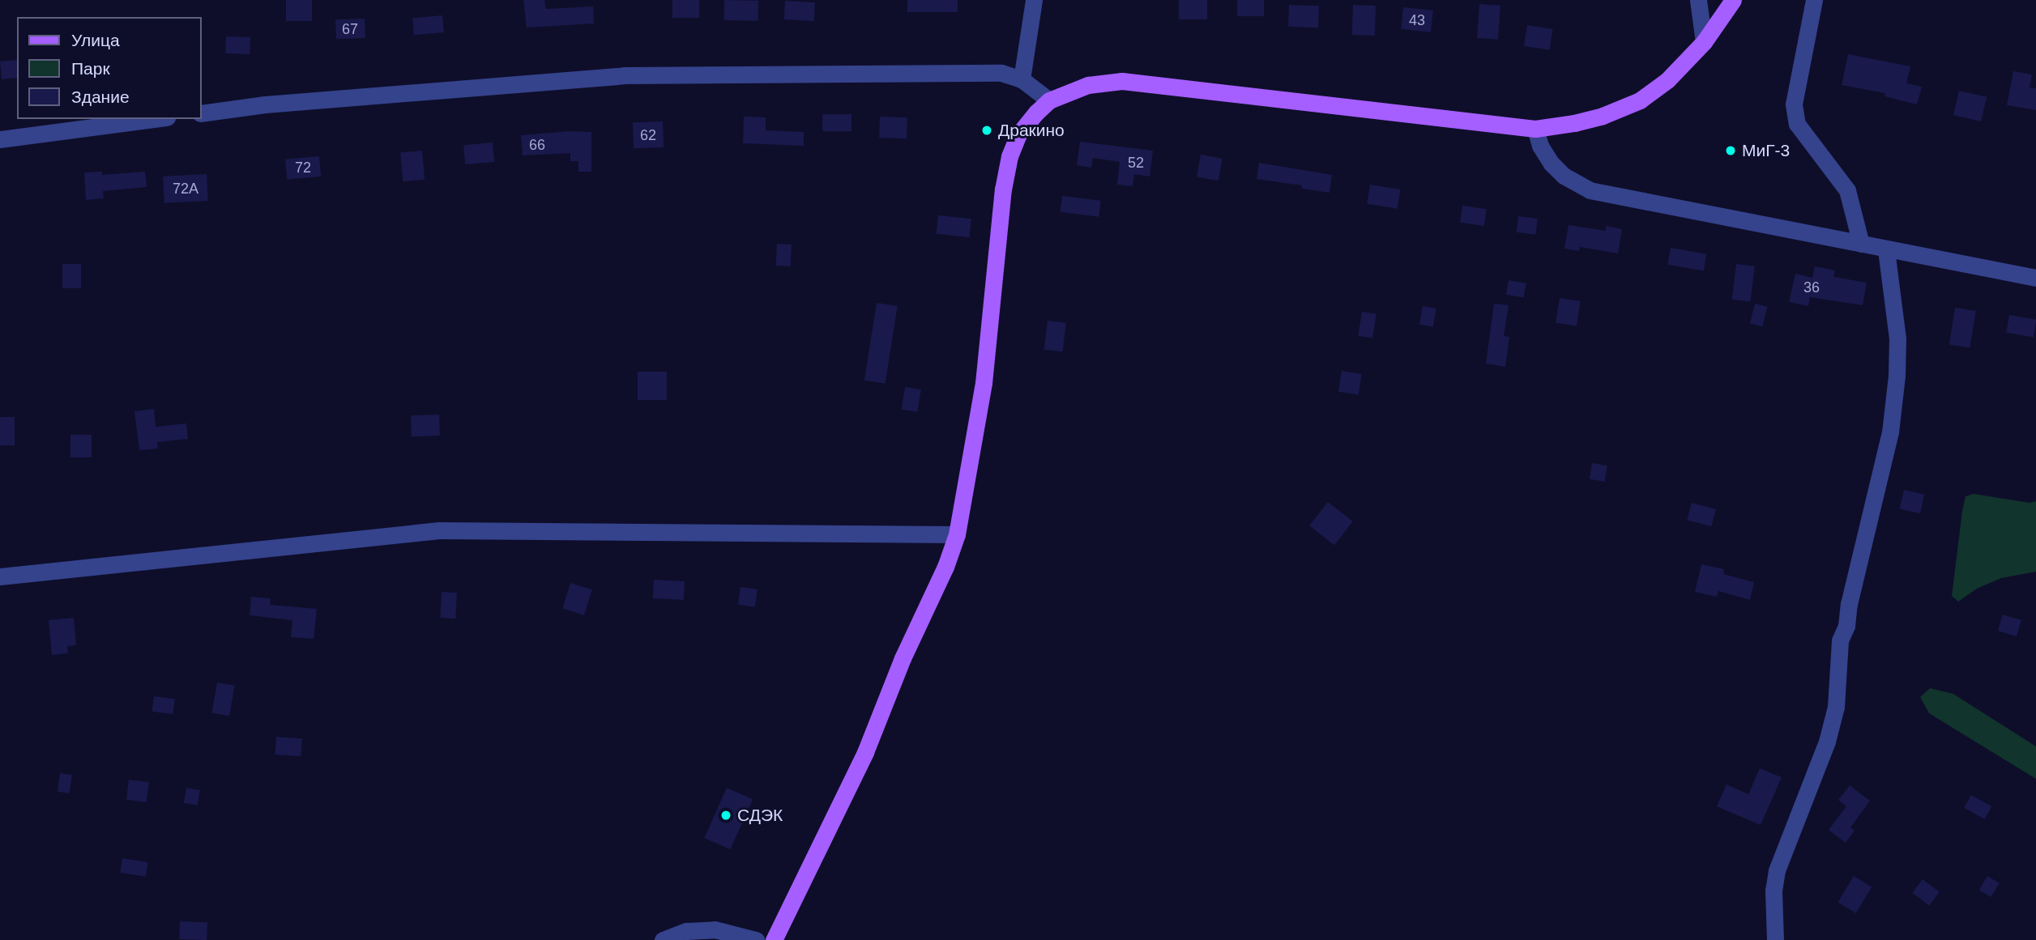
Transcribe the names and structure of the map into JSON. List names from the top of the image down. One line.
{"places":["Дракино","МиГ-3","СДЭК"],"house_numbers":["43","67","62","66","52","72","72А","36"],"legend":["Улица","Парк","Здание"]}
